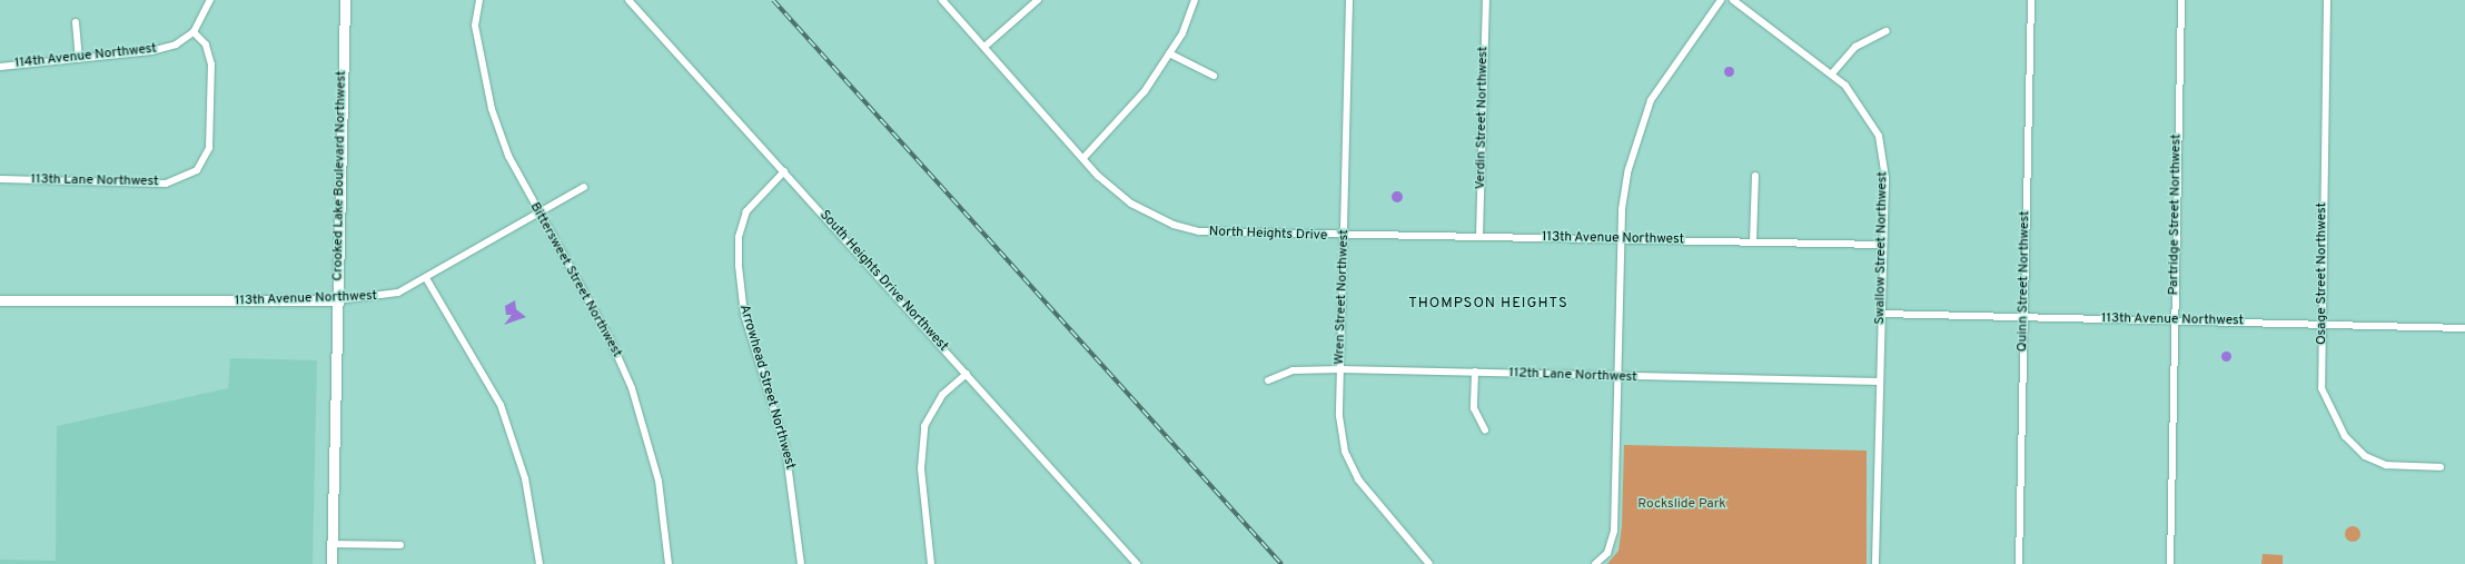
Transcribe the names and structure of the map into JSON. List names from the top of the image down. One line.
{"streets":{"street":["114th Avenue Northwest","Verdin Street Northwest","Crooked Lake Boulevard Northwest","113th Lane Northwest","Partridge Street Northwest","North Heights Drive","113th Avenue Northwest","Swallow Street Northwest","Osage Street Northwest","Bittersweet Street Northwest","South Heights Drive Northwest","Quinn Street Northwest","Wren Street Northwest","112th Lane Northwest","Arrowhead Street Northwest"]},"crossings":[["114th Avenue Northwest","113th Lane Northwest"],["Verdin Street Northwest","113th Avenue Northwest"],["Crooked Lake Boulevard Northwest","113th Avenue Northwest"],["Partridge Street Northwest","113th Avenue Northwest"],["North Heights Drive","113th Avenue Northwest"],["North Heights Drive","Wren Street Northwest"],["113th Avenue Northwest","Swallow Street Northwest"],["113th Avenue Northwest","Osage Street Northwest"],["113th Avenue Northwest","Bittersweet Street Northwest"],["113th Avenue Northwest","Quinn Street Northwest"],["113th Avenue Northwest","Wren Street Northwest"],["Swallow Street Northwest","112th Lane Northwest"],["South Heights Drive Northwest","Arrowhead Street Northwest"],["Wren Street Northwest","112th Lane Northwest"]],"districts":["THOMPSON HEIGHTS"],"parks":["Rockslide Park"]}
